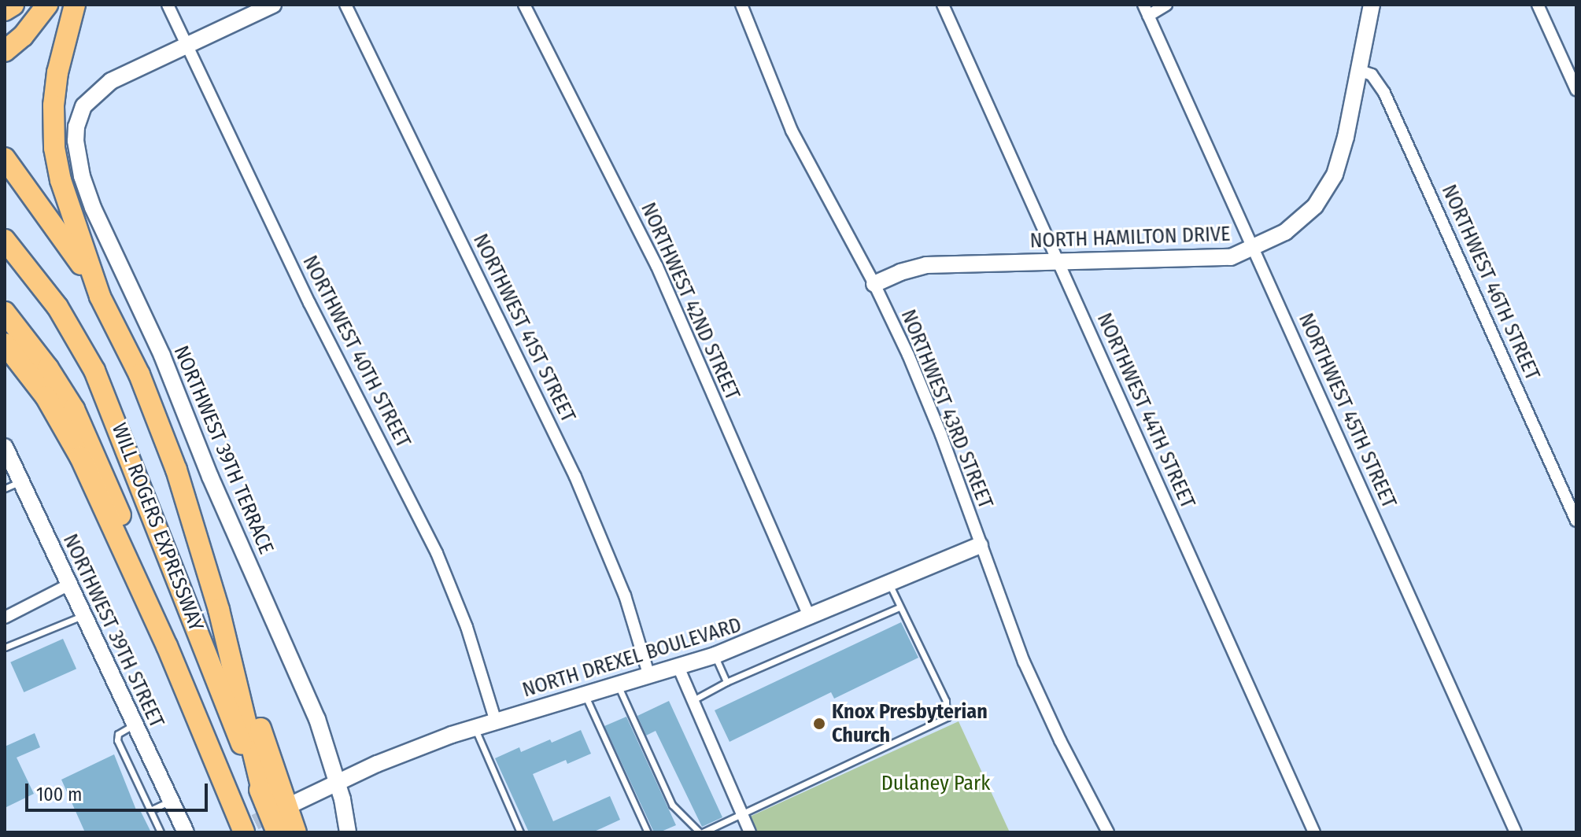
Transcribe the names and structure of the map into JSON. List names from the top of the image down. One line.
{"streets":{"highway":["WILL ROGERS EXPRESSWAY"],"street":["NORTH HAMILTON DRIVE","NORTHWEST 46TH STREET","NORTHWEST 42ND STREET","NORTHWEST 41ST STREET","NORTHWEST 40TH STREET","NORTHWEST 43RD STREET","NORTHWEST 44TH STREET","NORTHWEST 45TH STREET","NORTHWEST 39TH TERRACE","NORTHWEST 39TH STREET","NORTH DREXEL BOULEVARD"]},"crossings":[["NORTH HAMILTON DRIVE","NORTHWEST 46TH STREET"],["NORTH HAMILTON DRIVE","NORTHWEST 43RD STREET"],["NORTH HAMILTON DRIVE","NORTHWEST 44TH STREET"],["NORTH HAMILTON DRIVE","NORTHWEST 45TH STREET"],["NORTHWEST 42ND STREET","NORTH DREXEL BOULEVARD"],["NORTHWEST 41ST STREET","NORTH DREXEL BOULEVARD"],["NORTHWEST 40TH STREET","NORTHWEST 39TH TERRACE"],["NORTHWEST 40TH STREET","NORTH DREXEL BOULEVARD"],["NORTHWEST 43RD STREET","NORTH DREXEL BOULEVARD"],["NORTHWEST 39TH TERRACE","NORTH DREXEL BOULEVARD"]],"parks":["Dulaney Park"],"places":["Knox Presbyterian Church"],"scale_bar":"100 m"}
